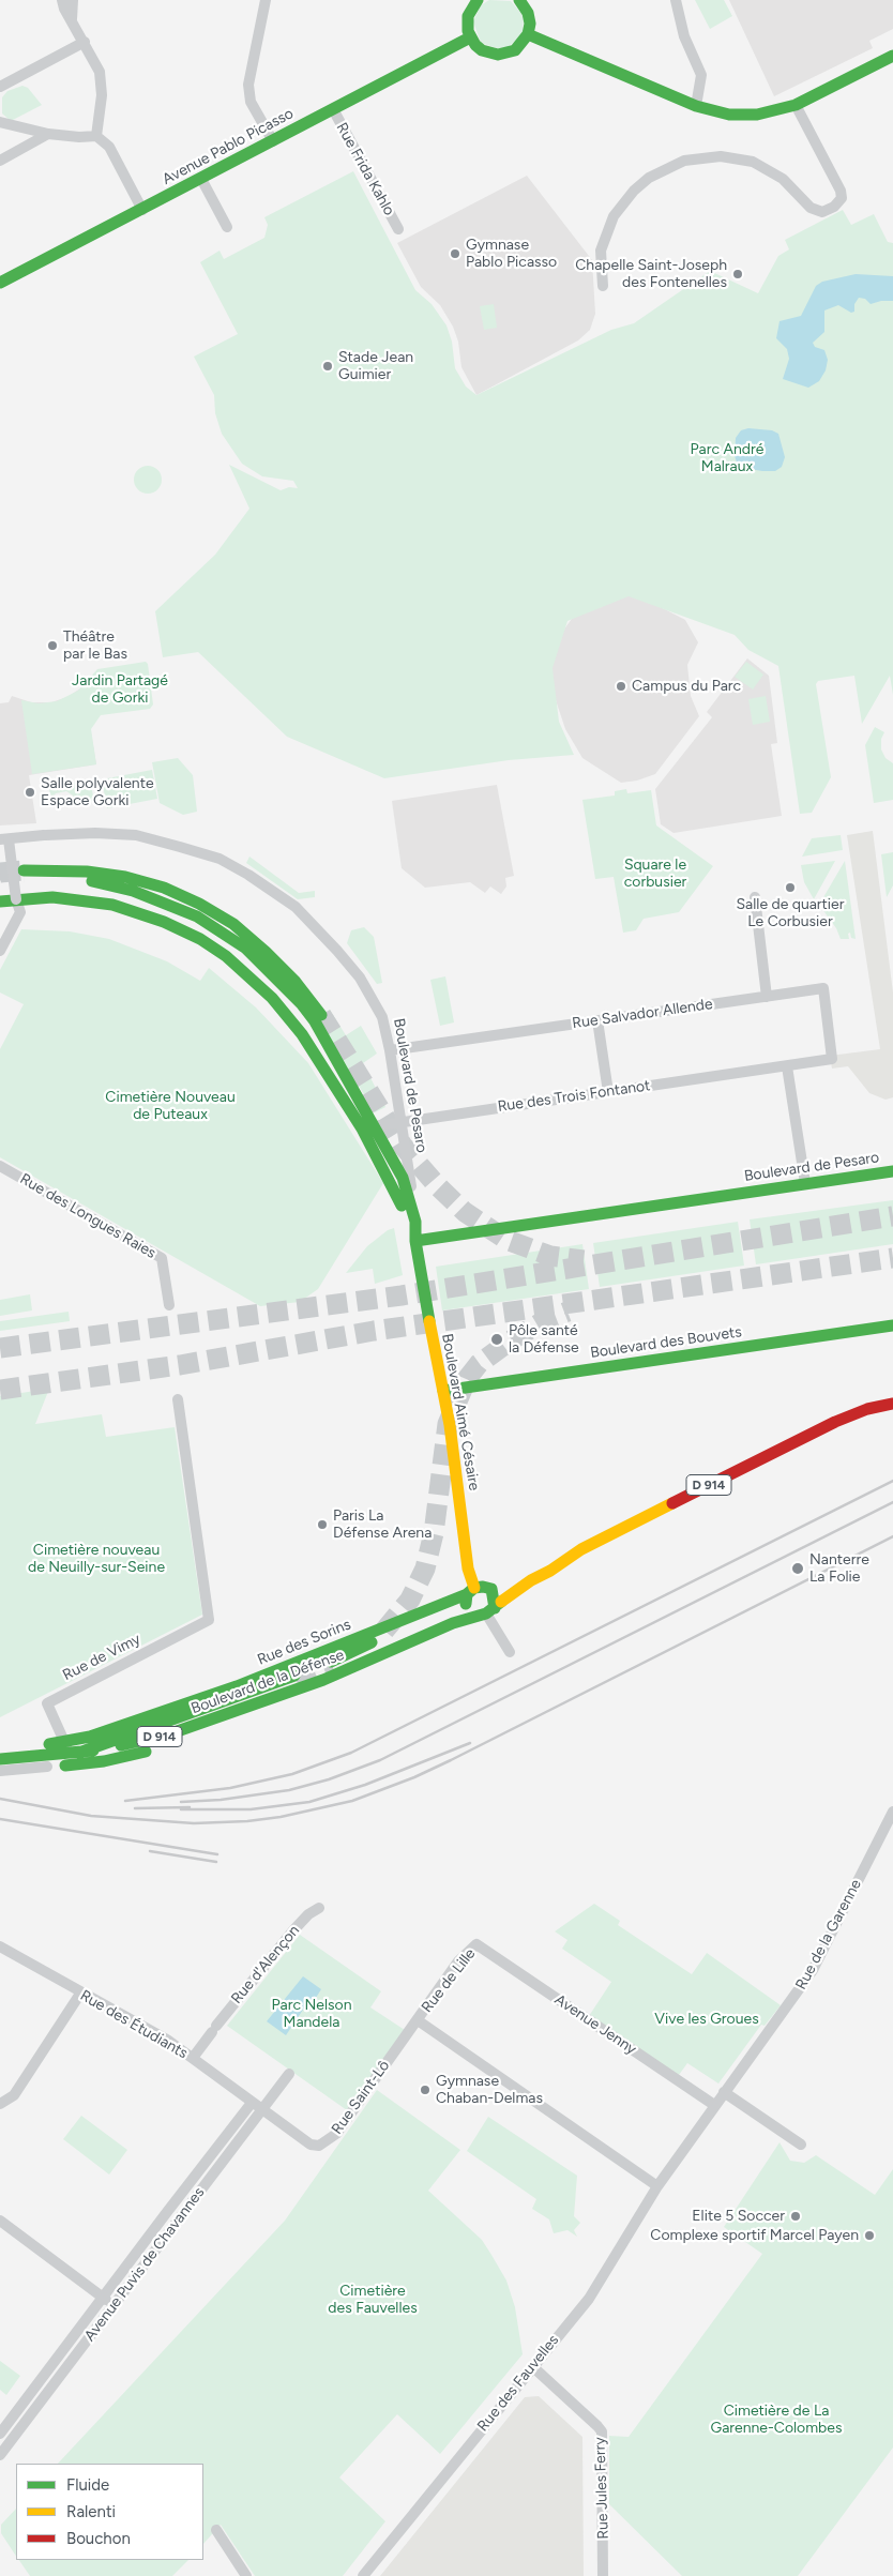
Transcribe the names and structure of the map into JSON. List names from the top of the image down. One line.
{"streets":{"main road":["Avenue Pablo Picasso","Boulevard de Pesaro","Boulevard des Bouvets","Boulevard Aimé Césaire","D 914","Rue des Sorins","Boulevard de la Défense"],"street":["Rue Frida Kahlo","Rue Salvador Allende","Rue des Trois Fontanot","Rue des Longues Raies","Rue de Vimy","Rue de la Garenne","Rue d'Alençon","Rue de Lille","Rue des Étudiants","Avenue Jenny","Rue Saint-Lô","Avenue Puvis de Chavannes","Rue des Fauvelles","Rue Jules Ferry"]},"crossings":[["Avenue Pablo Picasso","Rue Frida Kahlo"],["Rue Salvador Allende","Boulevard de Pesaro"],["Rue Salvador Allende","Rue des Trois Fontanot"],["Boulevard de Pesaro","Rue des Trois Fontanot"],["Boulevard de Pesaro","Boulevard Aimé Césaire"],["Rue des Trois Fontanot","Boulevard Aimé Césaire"],["Boulevard des Bouvets","Boulevard Aimé Césaire"],["Boulevard Aimé Césaire","Rue des Sorins"],["Boulevard Aimé Césaire","Boulevard de la Défense"],["Rue des Sorins","Rue de Vimy"],["Rue des Sorins","Boulevard de la Défense"],["Rue de Vimy","Boulevard de la Défense"],["Rue de la Garenne","Avenue Jenny"],["Rue de la Garenne","Rue des Fauvelles"],["Rue d'Alençon","Rue des Étudiants"],["Rue de Lille","Avenue Jenny"],["Rue de Lille","Rue Saint-Lô"],["Rue des Étudiants","Rue Saint-Lô"],["Rue des Étudiants","Avenue Puvis de Chavannes"],["Rue Saint-Lô","Avenue Puvis de Chavannes"],["Rue des Fauvelles","Rue Jules Ferry"]],"parks":["Parc André Malraux","Jardin Partagé de Gorki","Square le corbusier","Cimetière Nouveau de Puteaux","Cimetière nouveau de Neuilly-sur-Seine","Parc Nelson Mandela","Vive les Groues","Cimetière des Fauvelles","Cimetière de La Garenne-Colombes"],"places":["Gymnase Pablo Picasso","Chapelle Saint-Joseph des Fontenelles","Stade Jean Guimier","Théâtre par le Bas","Campus du Parc","Salle polyvalente Espace Gorki","Salle de quartier Le Corbusier","Pôle santé la Défense","Paris La Défense Arena","Nanterre La Folie","Gymnase Chaban-Delmas","Elite 5 Soccer","Complexe sportif Marcel Payen"],"legend":["Fluide","Ralenti","Bouchon"]}
